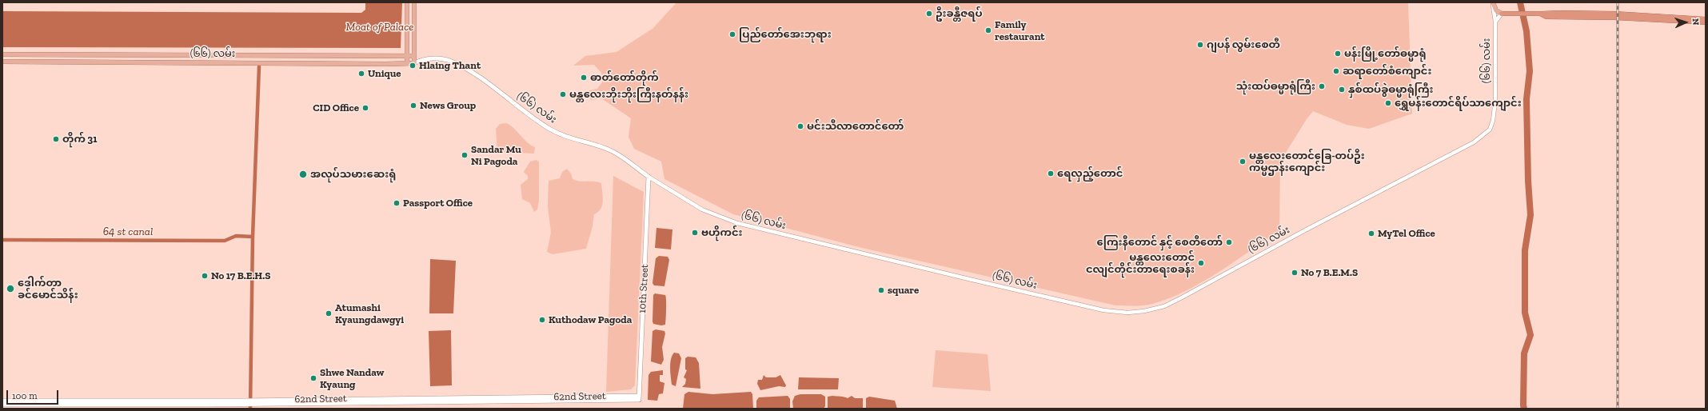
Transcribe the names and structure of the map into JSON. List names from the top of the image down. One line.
{"streets":{"main road":["(၆၆) လမ်း","10th Street","62nd Street"]},"crossings":[["(၆၆) လမ်း","10th Street"],["10th Street","62nd Street"]],"water":["Moat of Palace","64 st canal"],"places":["ဦးခန္တီဇရပ်","Family restaurant","ပြည်တော်အေးဘုရား","ဂျပန် လွမ်းစေတီ","မန်းမြို့တော်ဓမ္မာရုံ","Hlaing Thant","ဆရာတော်စံကျောင်း","Unique","ဓာတ်တော်တိုက်","သုံးထပ်ဓမ္မာရုံကြီး","နှစ်ထပ်ခွဲဓမ္မာရုံကြီး","မန္တလေးဘိုးဘိုးကြီးနတ်နန်း","ရွှေမန်းတောင်ရိပ်သာကျောင်း","News Group","CID Office","မင်းသီလာတောင်တော်","တိုက် 31","Sandar Mu Ni Pagoda","မန္တလေးတောင်ခြေ-တပ်ဦး ကမ္မဌာန်းကျောင်း","ရေလှည့်တောင်","အလုပ်သမားဆေးရုံ","Passport Office","ဗဟိုကင်း","MyTel Office","ကြေးနီတောင် နှင့် စေတီတော်","မန္တလေးတောင် ငလျင်တိုင်းတာရေးစခန်း","No 7 B.E.M.S","No 17 B.E.H.S","ဒေါက်တာ ခင်မောင်သိန်း","square","Atumashi Kyaungdawgyi","Kuthodaw Pagoda","Shwe Nandaw Kyaung"],"scale_bar":"100 m","north":"right"}
